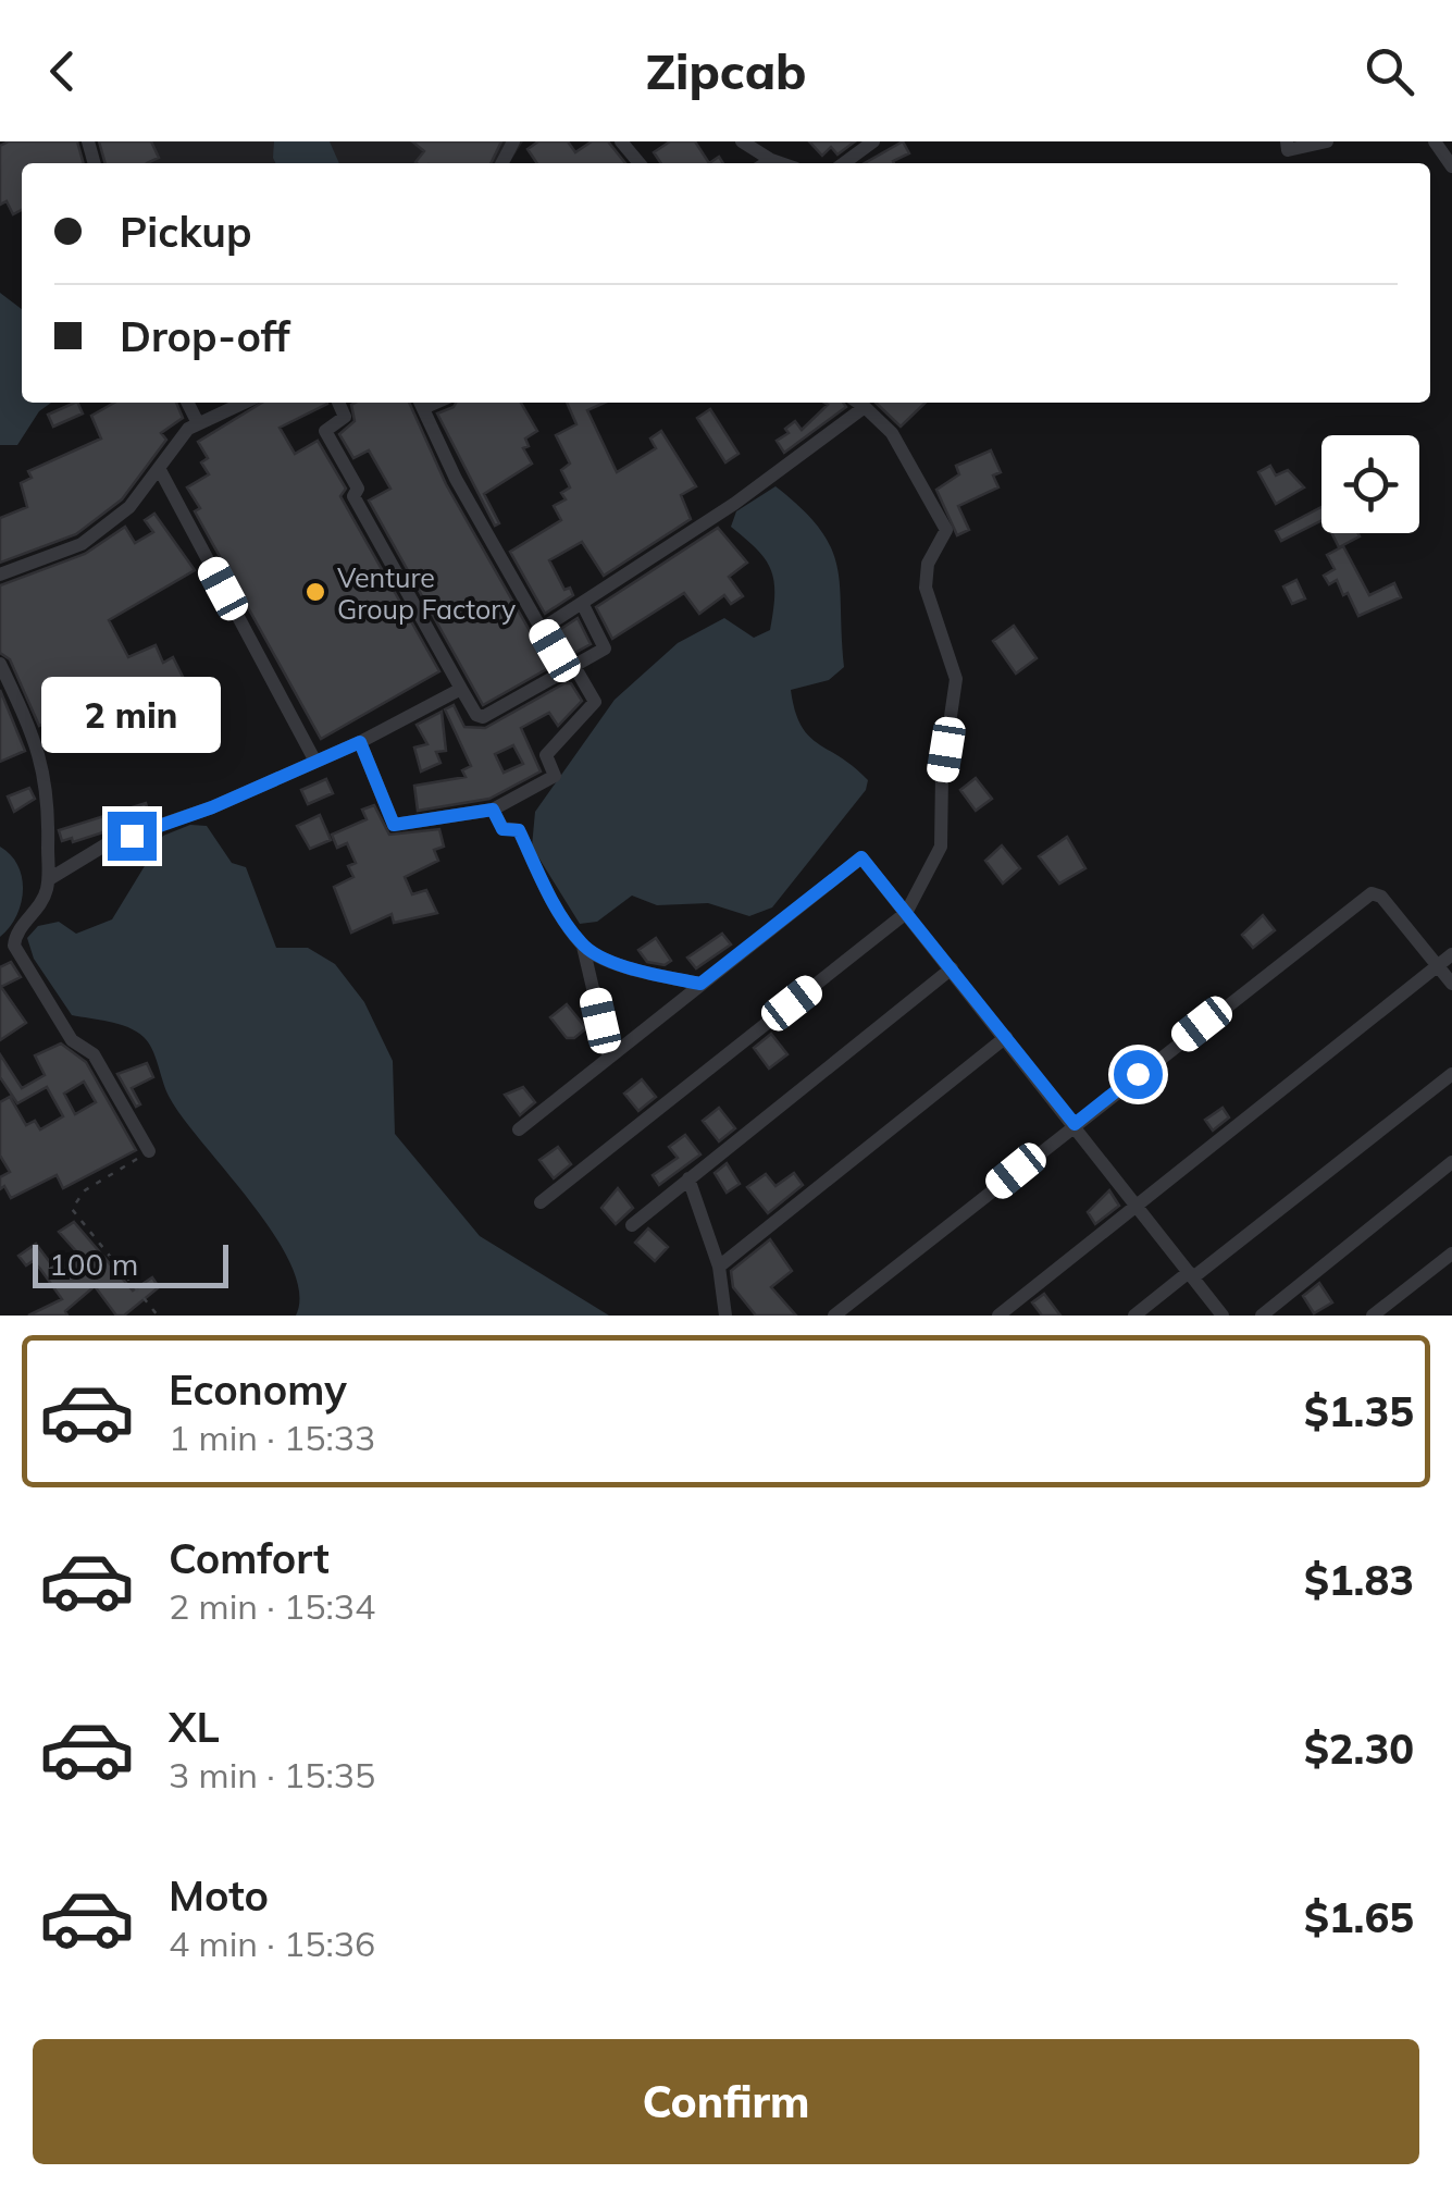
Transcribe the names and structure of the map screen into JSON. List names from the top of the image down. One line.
{"places":["Venture Group Factory"],"scale_bar":"100 m","page":{"header":"Zipcab","banner":["Pickup","Drop-off"],"bubble":"2 min","scale":"100 m","list":[{"name":"Economy","note":"1 min · 15:33","value":"$1.35"},{"name":"Comfort","note":"2 min · 15:34","value":"$1.83"},{"name":"XL","note":"3 min · 15:35","value":"$2.30"},{"name":"Moto","note":"4 min · 15:36","value":"$1.65"}],"buttons":"Confirm"}}
